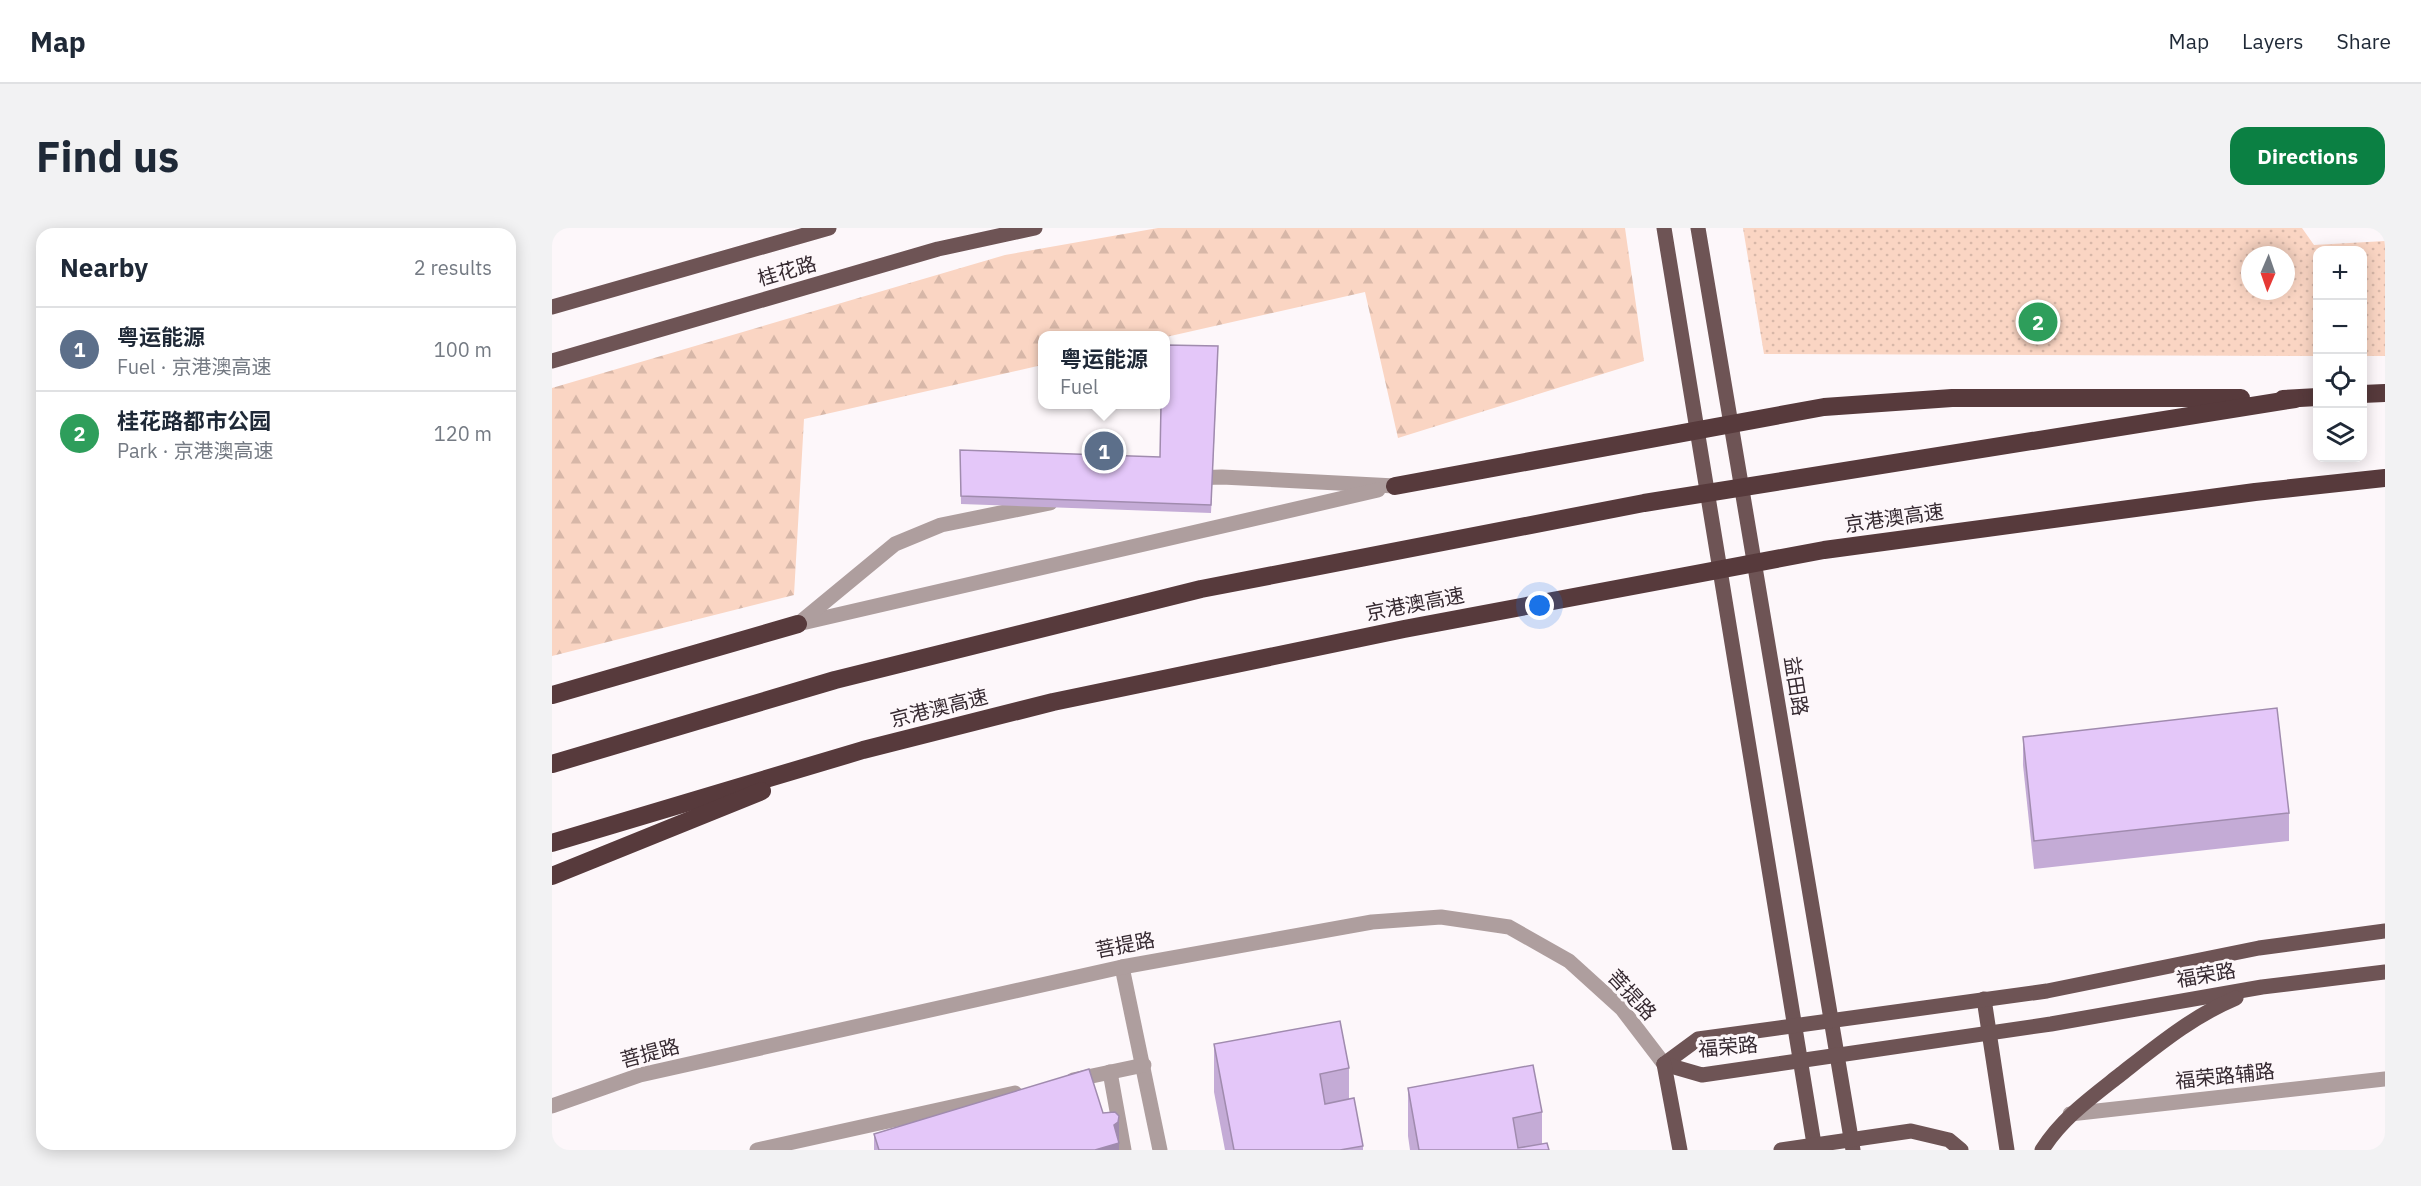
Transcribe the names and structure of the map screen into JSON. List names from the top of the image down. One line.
{"streets":{"highway":["京港澳高速"],"main road":["桂花路","益田路","福荣路"],"street":["菩提路","福荣路辅路"]},"crossings":[["菩提路","福荣路"]],"north":"bottom","page":{"header":"Map","nav":["Map","Layers","Share"],"buttons":"Directions","title":"Find us","heading":["Nearby","2 results"],"map_buttons":["+","−"],"pins":["2","1"],"list":[{"mark":"1","name":"粤运能源","note":"Fuel · 京港澳高速","value":"100 m"},{"mark":"2","name":"桂花路都市公园","note":"Park · 京港澳高速","value":"120 m"}],"popup":["粤运能源","Fuel"]}}
